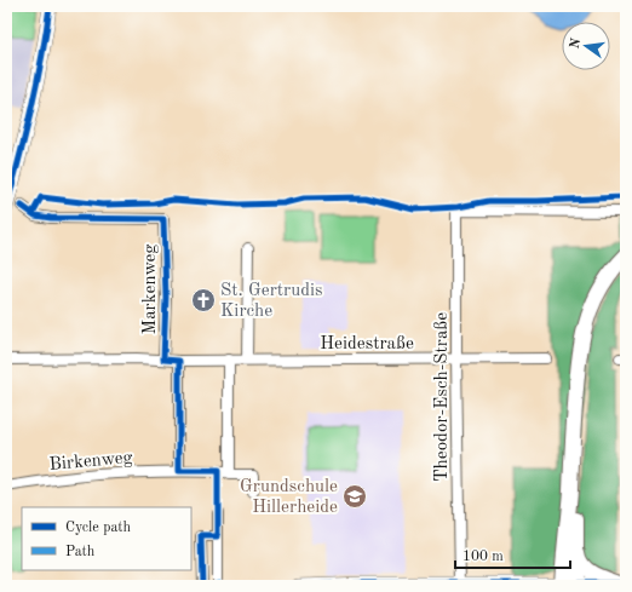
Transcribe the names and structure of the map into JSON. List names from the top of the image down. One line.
{"streets":{"street":["Markenweg","Heidestraße","Theodor-Esch-Straße","Birkenweg"]},"crossings":[["Markenweg","Heidestraße"],["Heidestraße","Theodor-Esch-Straße"]],"places":{"church":["St. Gertrudis Kirche"],"school or university":["Grundschule Hillerheide"]},"legend":["Cycle path","Path"],"scale_bar":"100 m","north":"left"}
